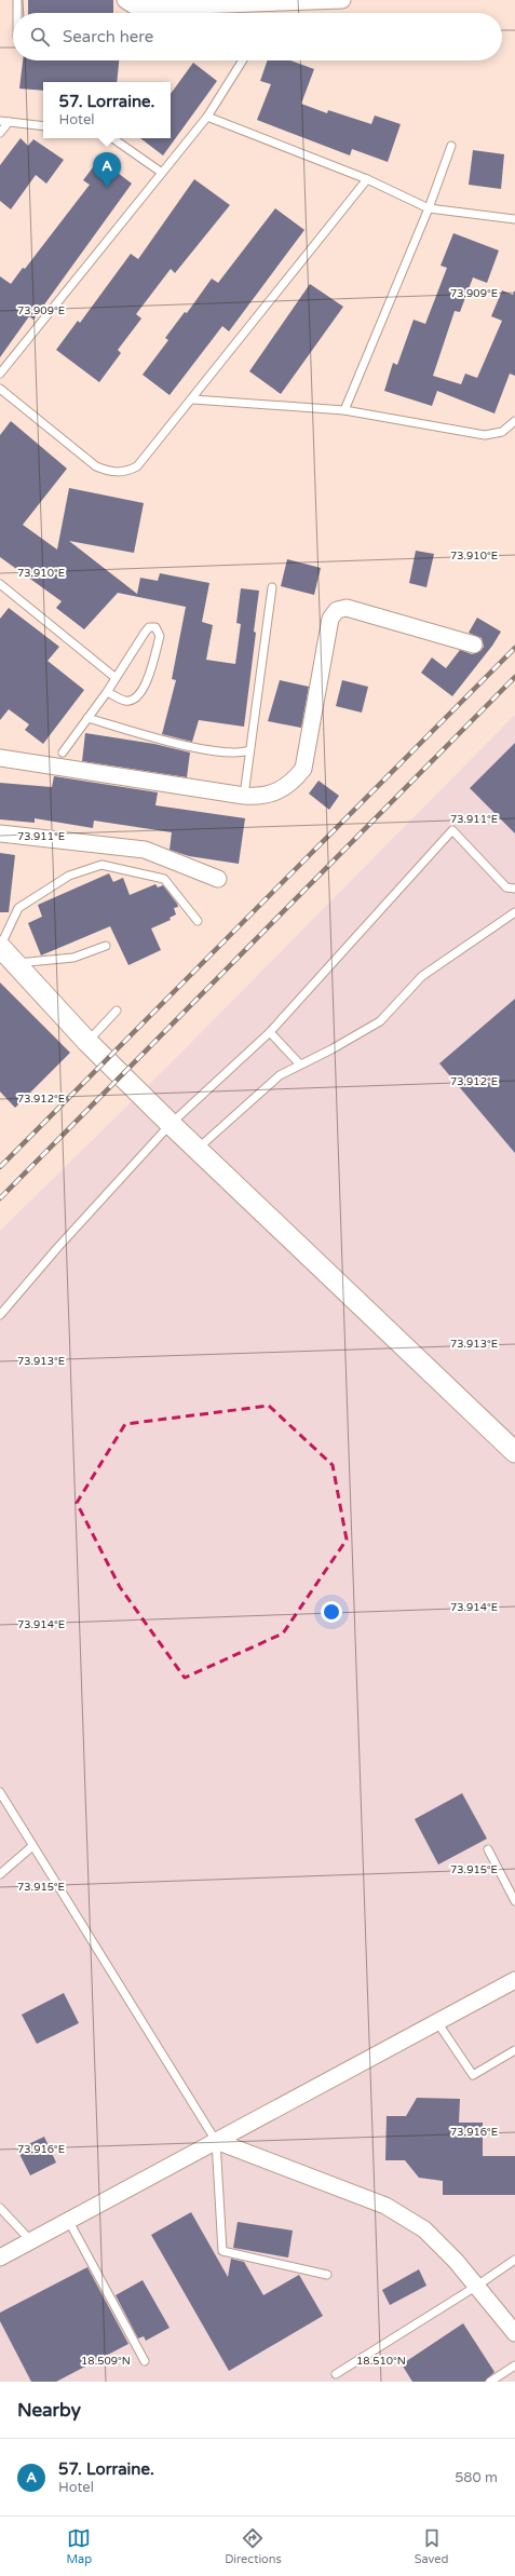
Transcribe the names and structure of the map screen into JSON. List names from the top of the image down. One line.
{"page":{"search":"Search here","popup":["57. Lorraine.","Hotel"],"pins":"A","heading":"Nearby","list":[{"mark":"A","name":"57. Lorraine.","note":"Hotel","value":"580 m"}],"nav":["Map","Directions","Saved"]},"coordinates":["73.909°E","73.910°E","73.911°E","73.912°E","73.913°E","73.914°E","73.915°E","73.916°E","18.509°N","18.510°N"]}
